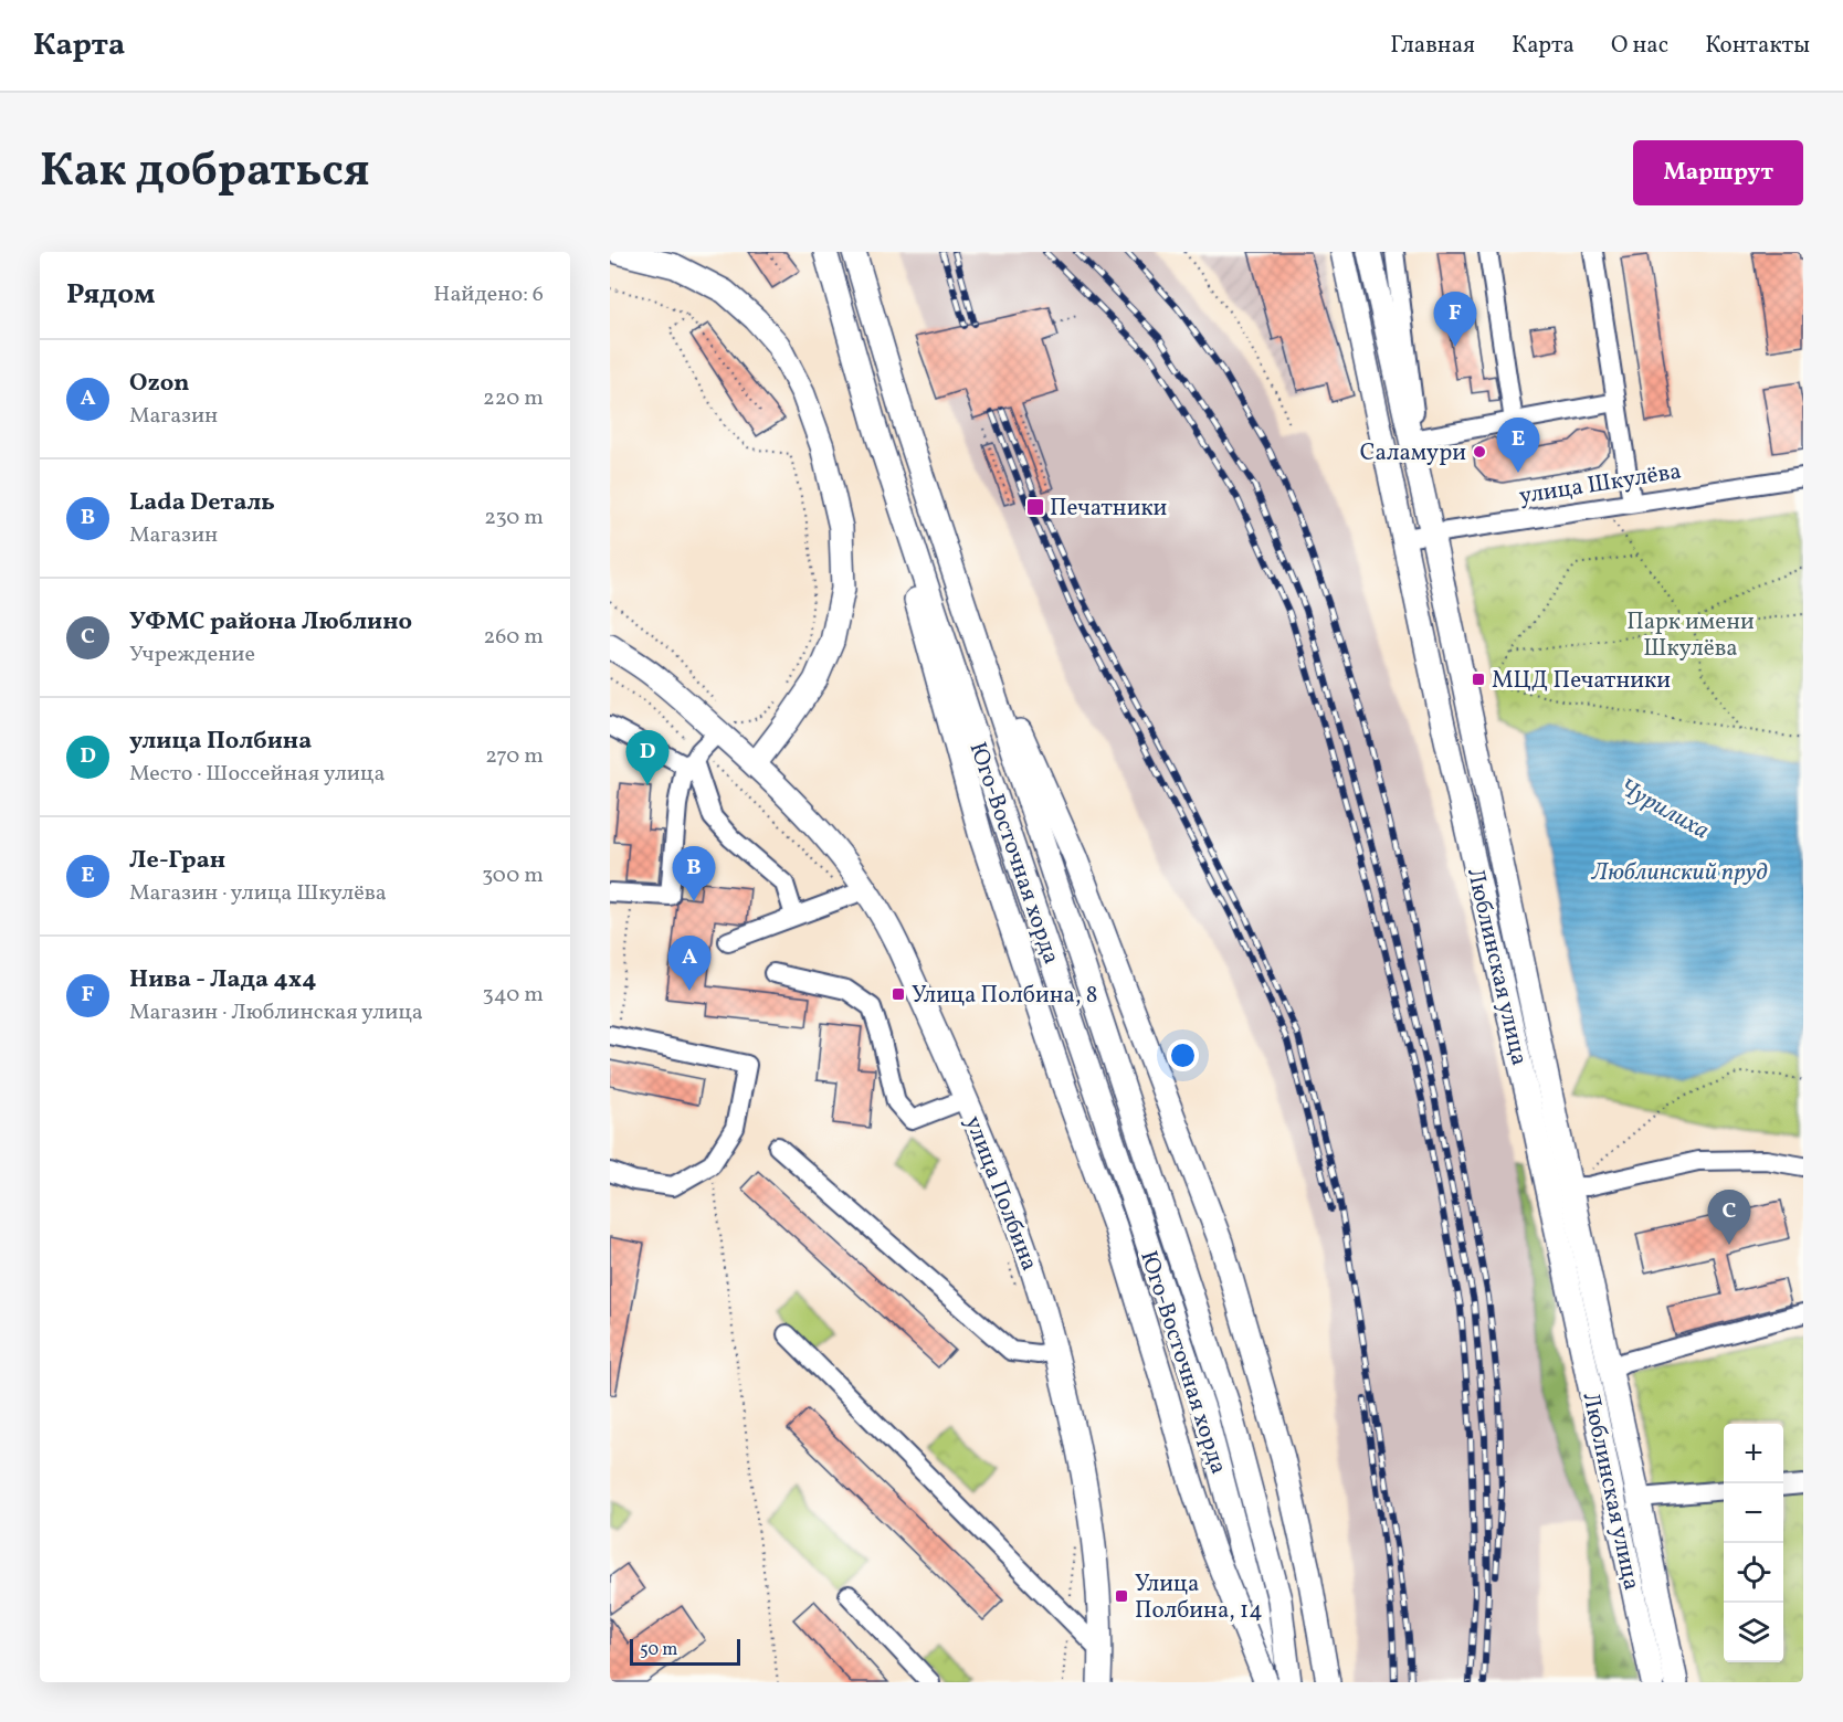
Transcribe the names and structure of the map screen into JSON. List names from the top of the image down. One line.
{"streets":{"main road":["Юго-Восточная хорда","Люблинская улица","улица Полбина"],"street":["улица Шкулёва"]},"crossings":[["улица Шкулёва","Люблинская улица"]],"water":["Чурилиха","Люблинский пруд"],"parks":["Парк имени Шкулёва"],"places":{"other":["Саламури"],"transit":["Печатники","МЦД Печатники","Улица Полбина, 8","Улица Полбина, 14"]},"scale_bar":"50 m","page":{"header":"Карта","nav":["Главная","Карта","О нас","Контакты"],"title":"Как добраться","buttons":"Маршрут","heading":["Рядом","Найдено: 6"],"pins":["F","E","D","B","A","C"],"list":[{"mark":"A","name":"Ozon","note":"Магазин","value":"220 m"},{"mark":"B","name":"Lada Dеталь","note":"Магазин","value":"230 m"},{"mark":"C","name":"УФМС района Люблино","note":"Учреждение","value":"260 m"},{"mark":"D","name":"улица Полбина","note":"Место · Шоссейная улица","value":"270 m"},{"mark":"E","name":"Ле-Гран","note":"Магазин · улица Шкулёва","value":"300 m"},{"mark":"F","name":"Нива - Лада 4х4","note":"Магазин · Люблинская улица","value":"340 m"}],"map_buttons":["+","−"],"scale":"50 m"}}
